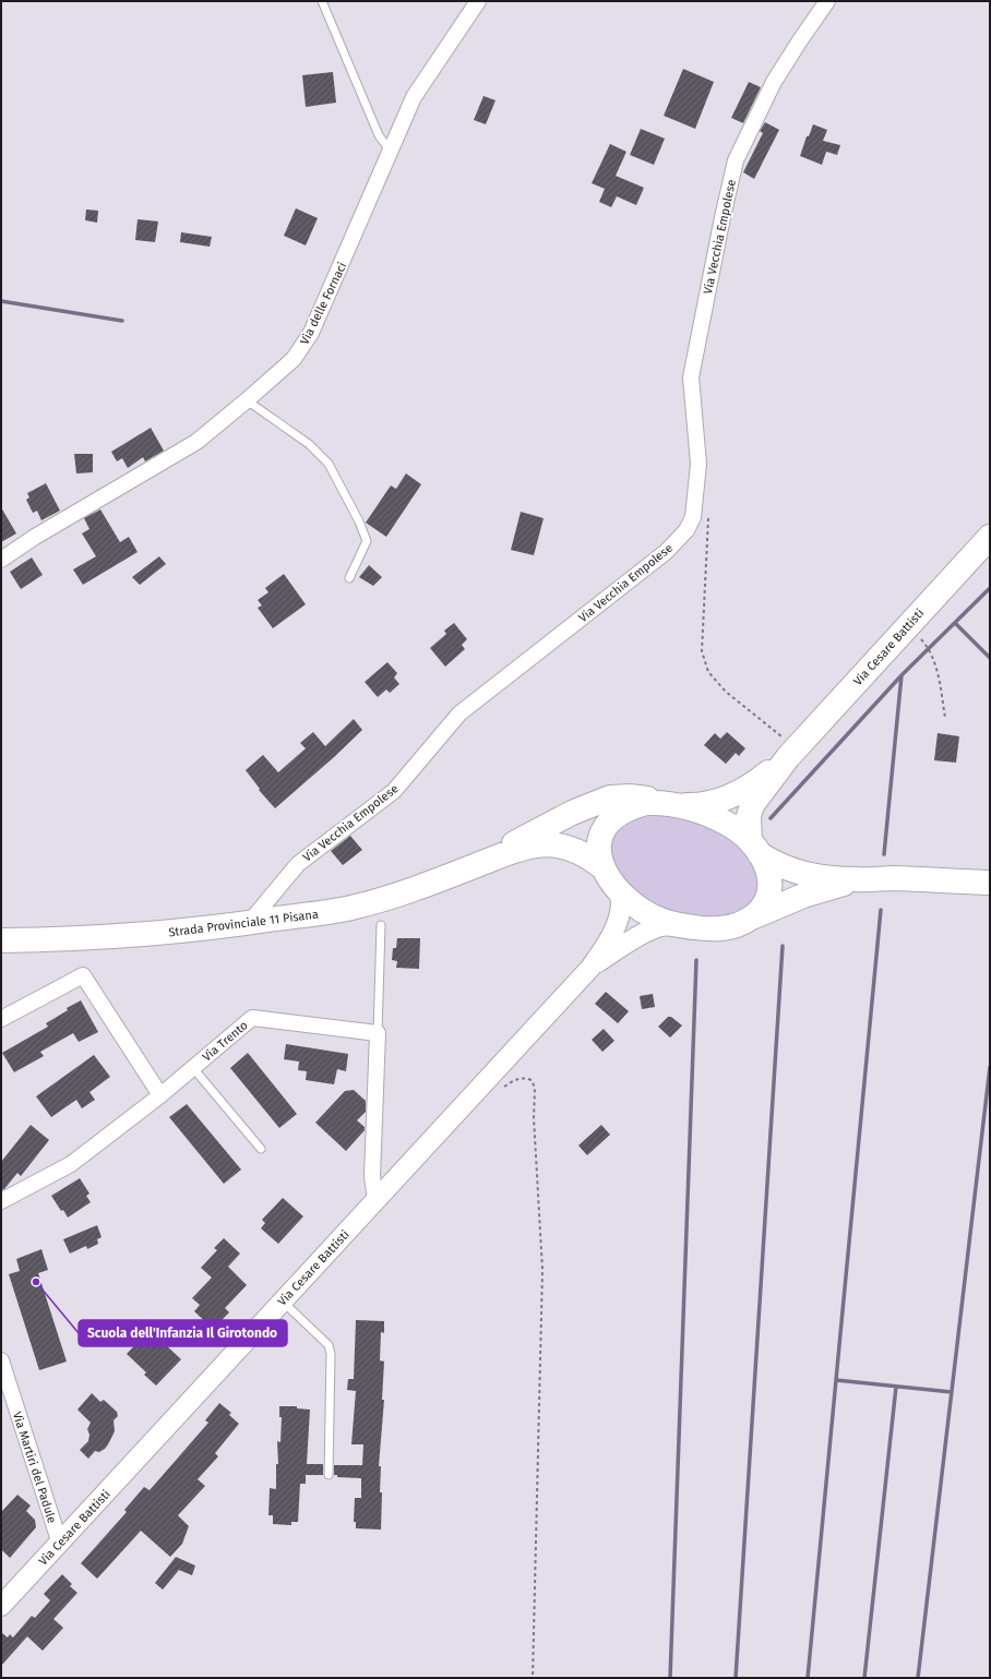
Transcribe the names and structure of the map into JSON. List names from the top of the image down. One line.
{"streets":{"main road":["Via Cesare Battisti","Strada Provinciale 11 Pisana"],"street":["Via Vecchia Empolese","Via delle Fornaci","Via Trento","Via Martiri del Padule"]},"crossings":[["Via Vecchia Empolese","Strada Provinciale 11 Pisana"],["Via Cesare Battisti","Strada Provinciale 11 Pisana"],["Via Cesare Battisti","Via Martiri del Padule"]],"places":["Scuola dell'Infanzia Il Girotondo"]}
